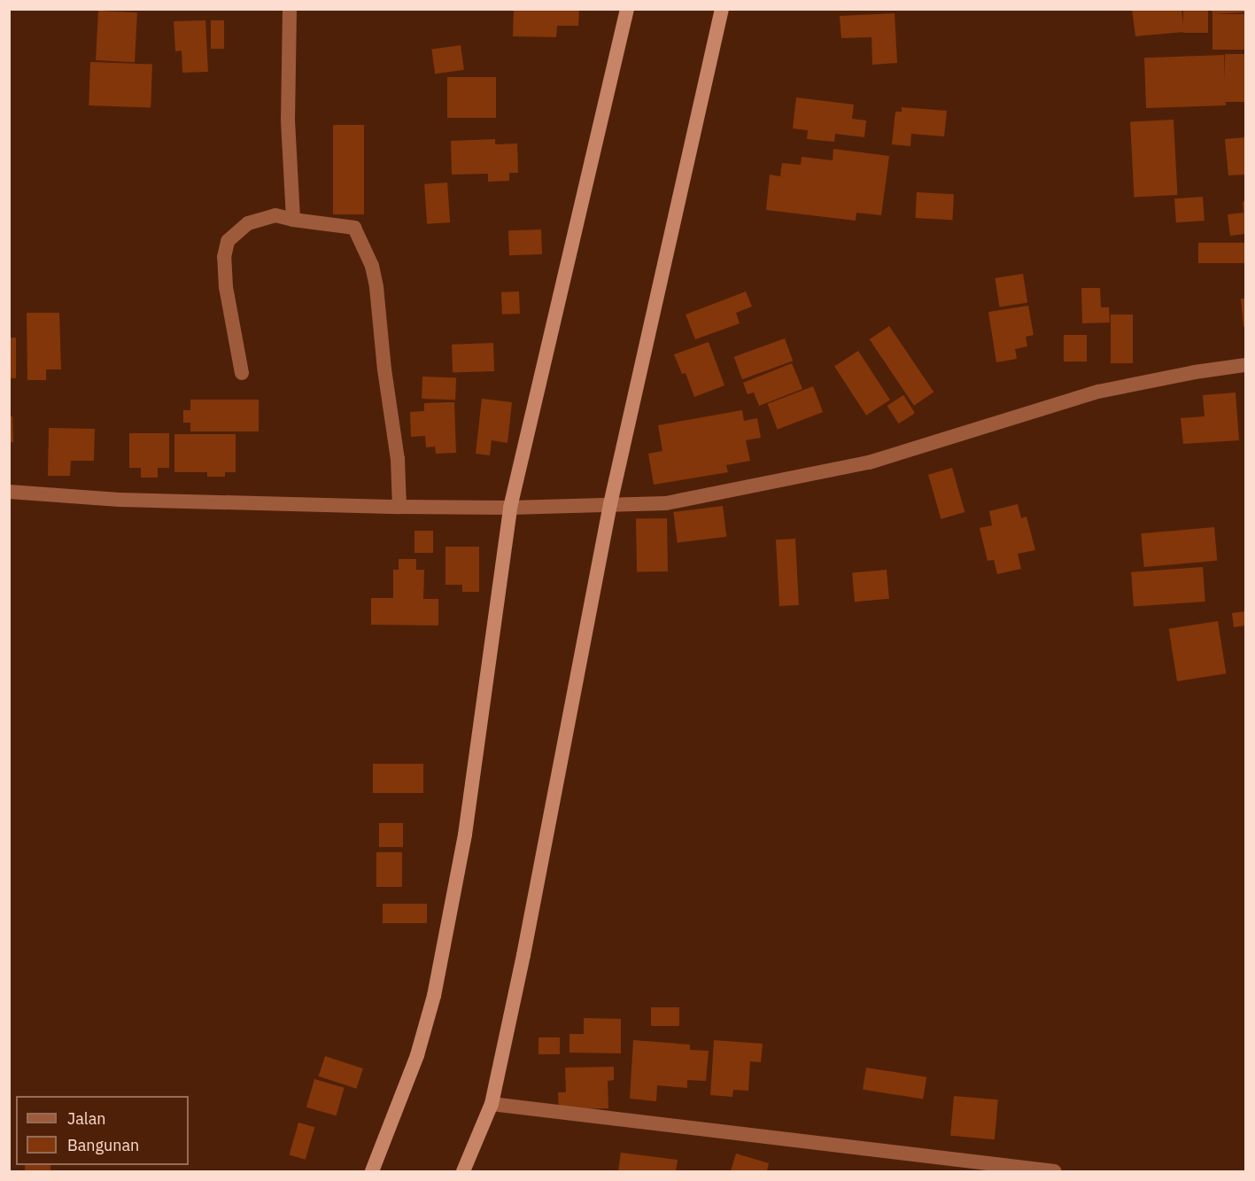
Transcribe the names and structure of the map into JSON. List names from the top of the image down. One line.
{"legend":["Jalan","Bangunan"]}
